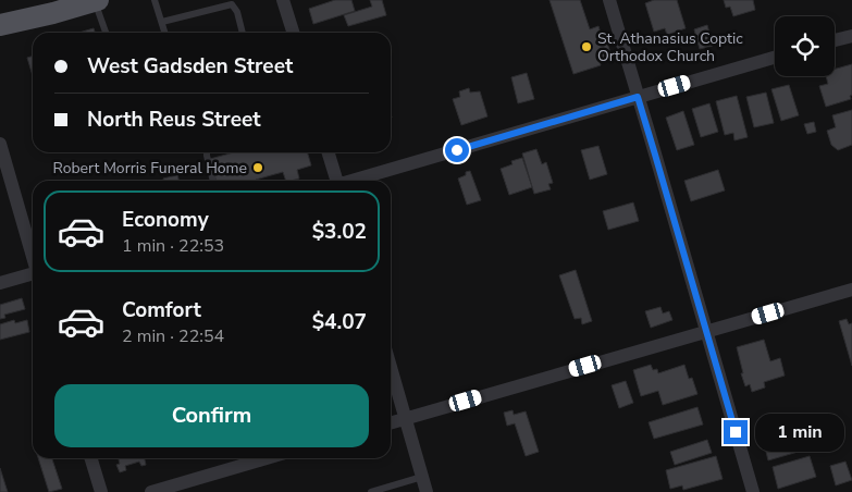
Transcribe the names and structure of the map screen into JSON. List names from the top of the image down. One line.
{"places":["St. Athanasius Coptic Orthodox Church","Robert Morris Funeral Home"],"page":{"banner":["West Gadsden Street","North Reus Street"],"list":[{"name":"Economy","note":"1 min · 22:53","value":"$3.02"},{"name":"Comfort","note":"2 min · 22:54","value":"$4.07"}],"buttons":"Confirm","bubble":"1 min"}}
